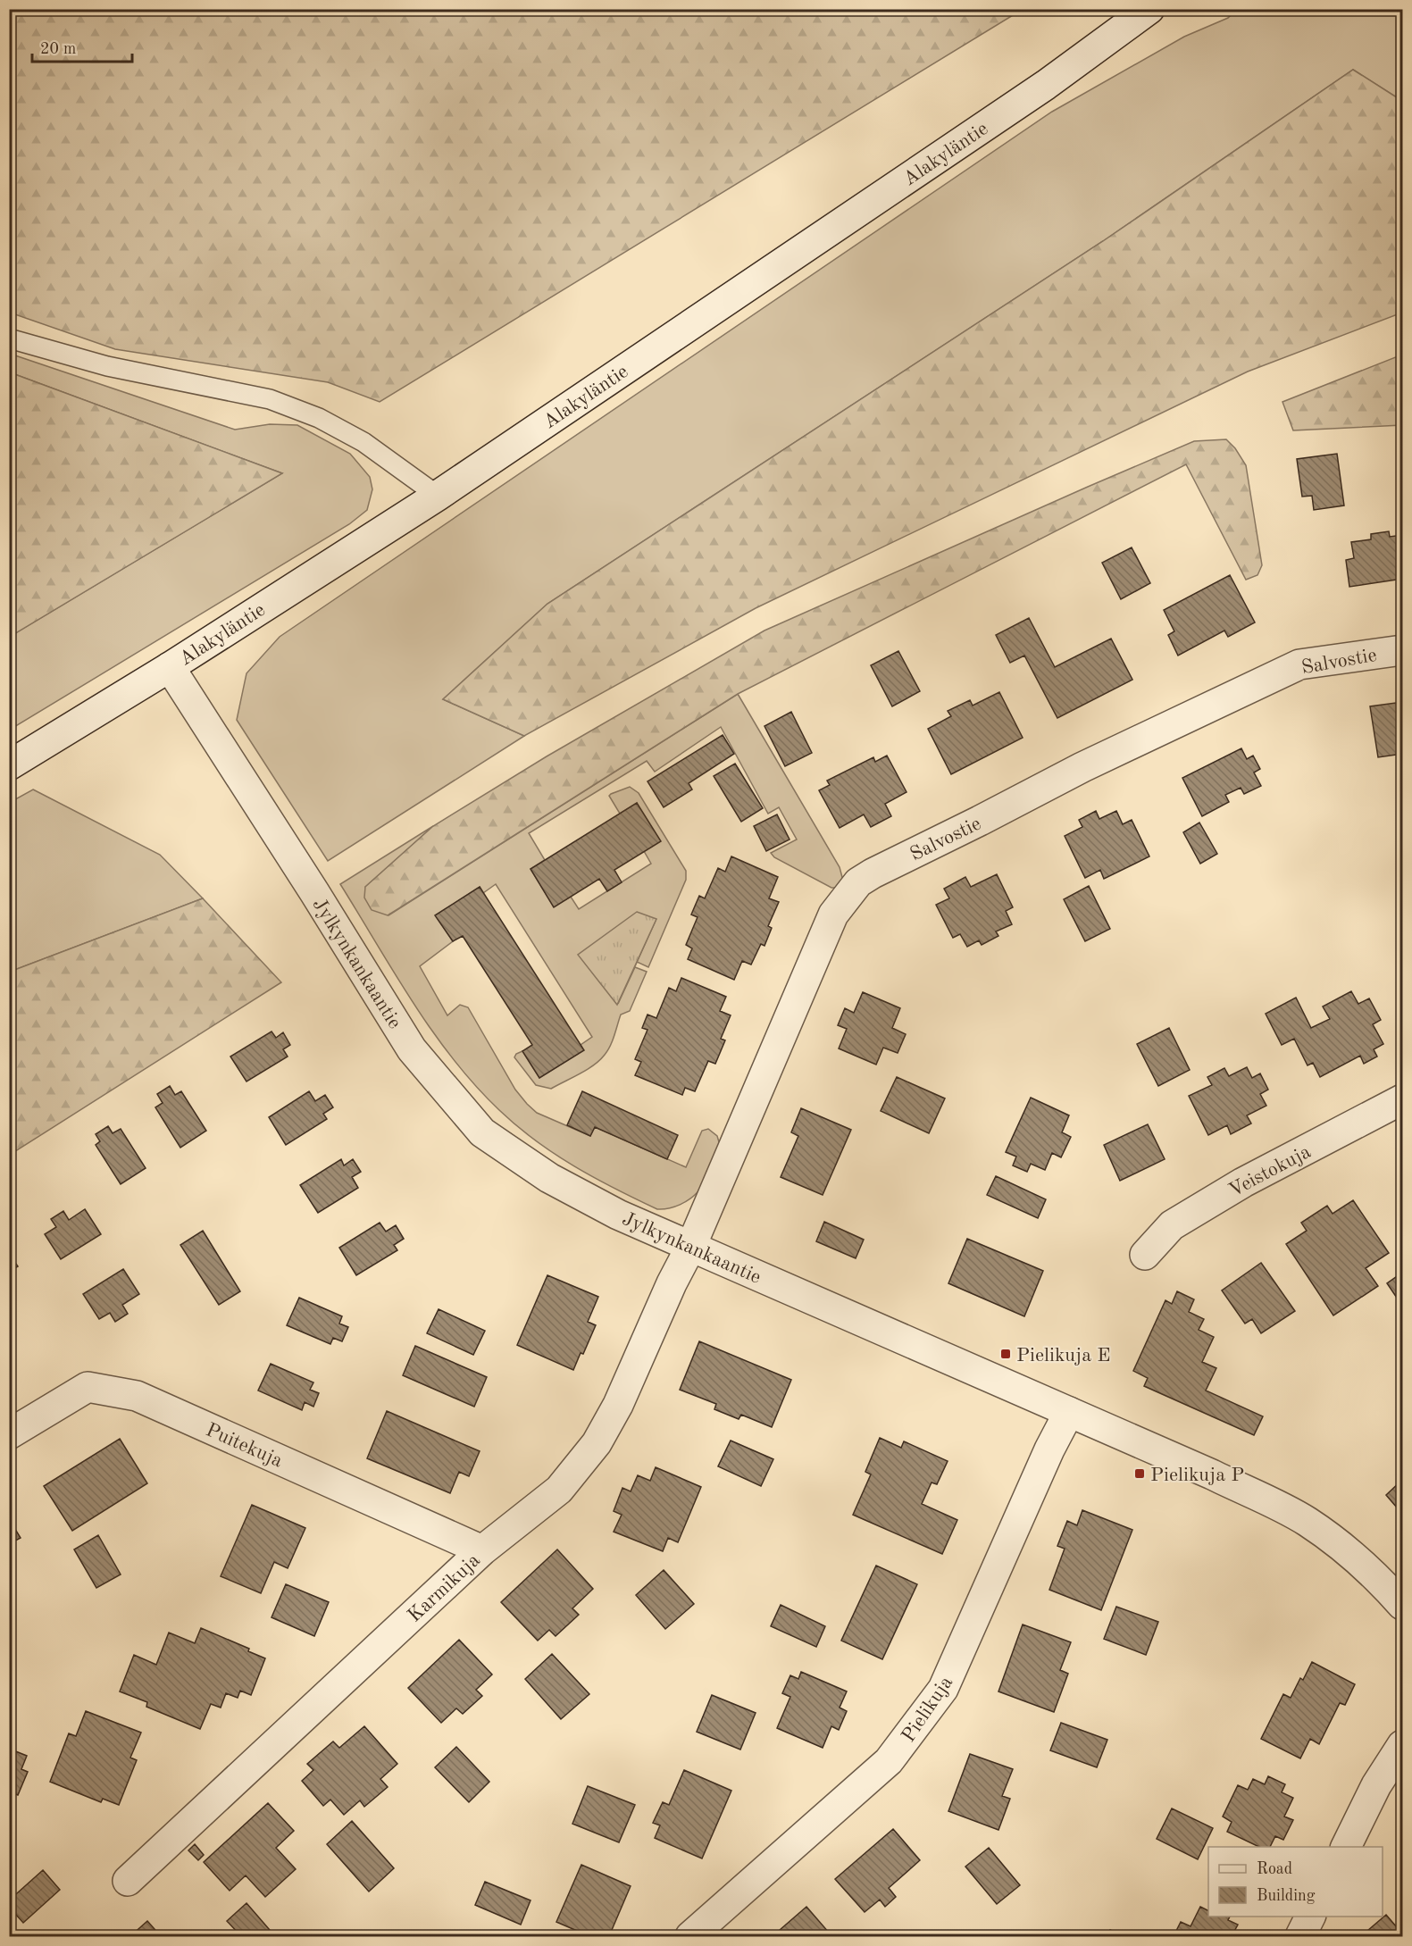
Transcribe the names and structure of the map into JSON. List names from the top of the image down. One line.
{"streets":{"street":["Alakyläntie","Salvostie","Jylkynkankaantie","Veistokuja","Puitekuja","Karmikuja","Pielikuja"]},"crossings":[["Alakyläntie","Jylkynkankaantie"],["Salvostie","Jylkynkankaantie"],["Salvostie","Karmikuja"],["Jylkynkankaantie","Karmikuja"],["Jylkynkankaantie","Pielikuja"],["Puitekuja","Karmikuja"]],"places":{"transit":["Pielikuja E","Pielikuja P"]},"legend":["Road","Building"],"scale_bar":"20 m"}
